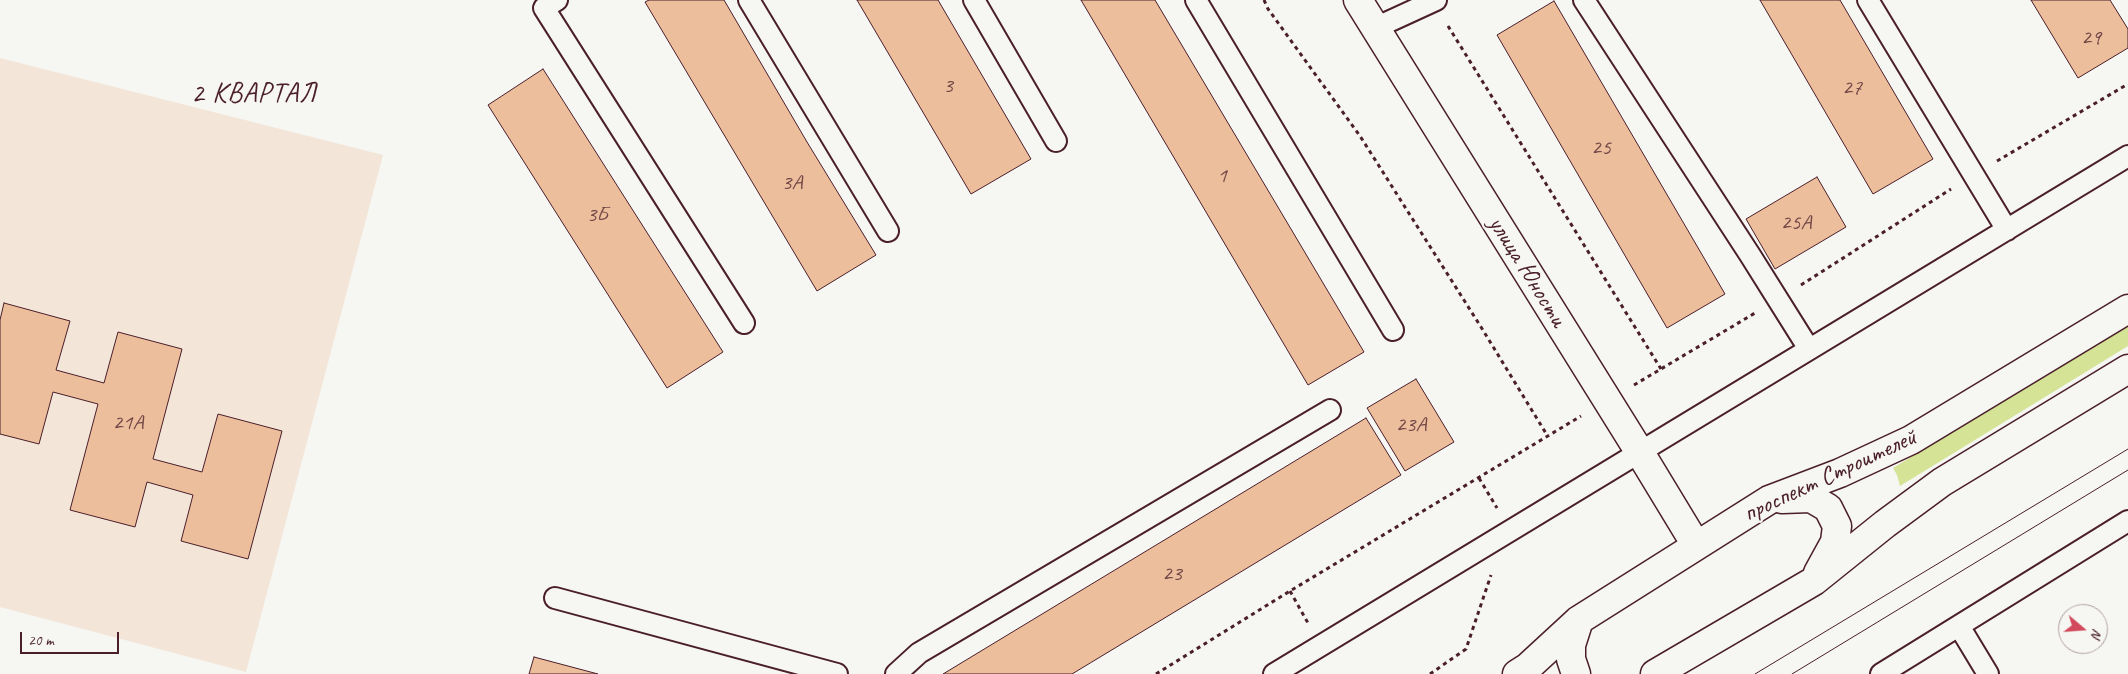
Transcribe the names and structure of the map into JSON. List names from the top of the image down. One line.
{"streets":{"main road":["улица Юности","проспект Строителей"]},"crossings":[["улица Юности","проспект Строителей"]],"districts":["2 КВАРТАЛ"],"house_numbers":["29","3","27","25","1","3А","3Б","25А","21А","23А","23"],"scale_bar":"20 m","north":"right"}
